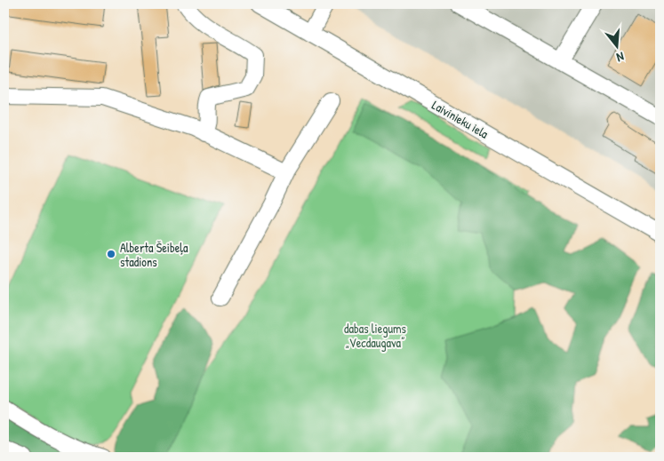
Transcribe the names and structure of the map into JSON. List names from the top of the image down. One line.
{"streets":{"street":["Laivinieku iela"]},"parks":["dabas liegums „Vecdaugava”"],"places":["Alberta Šeibeļa stadions"],"north":"bottom"}
